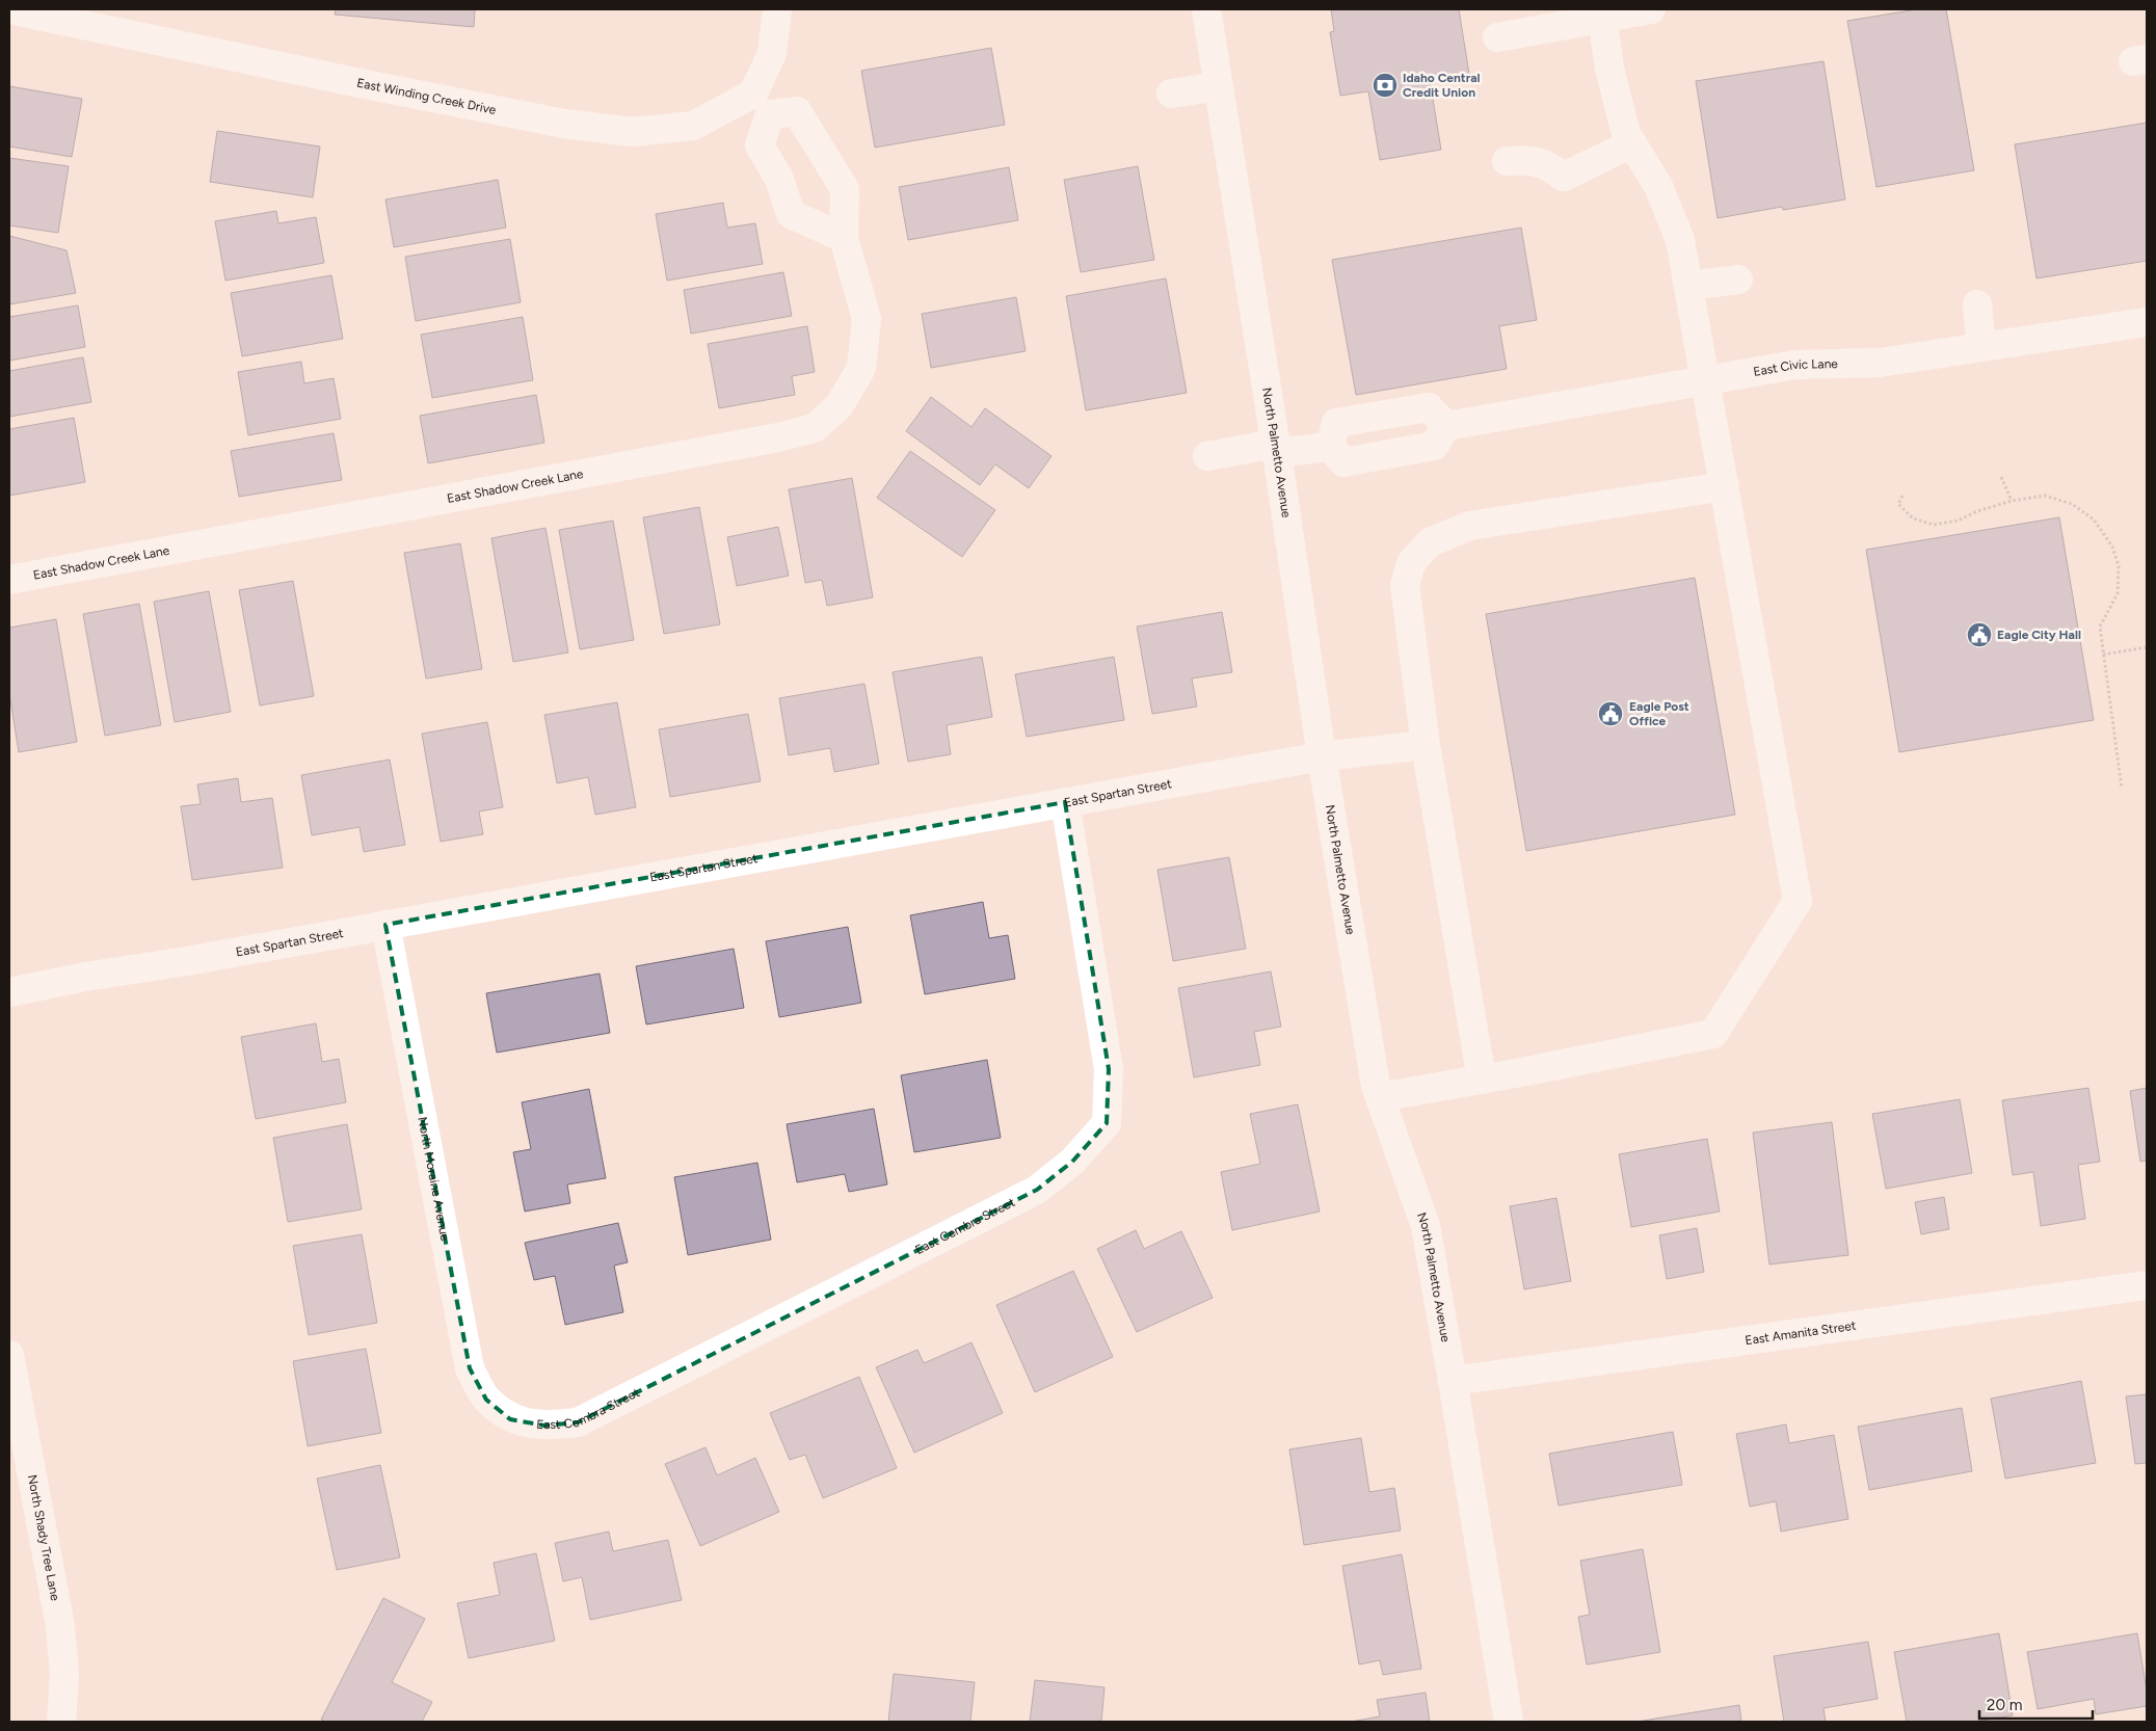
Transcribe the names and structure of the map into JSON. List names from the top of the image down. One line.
{"streets":{"street":["East Winding Creek Drive","East Civic Lane","North Palmetto Avenue","East Shadow Creek Lane","East Spartan Street","North Moraine Avenue","East Cembra Street","East Amanita Street","North Shady Tree Lane"]},"crossings":[["East Winding Creek Drive","East Shadow Creek Lane"],["North Palmetto Avenue","East Spartan Street"],["North Palmetto Avenue","East Amanita Street"],["East Spartan Street","North Moraine Avenue"],["East Spartan Street","East Cembra Street"],["North Moraine Avenue","East Cembra Street"]],"places":{"bank":["Idaho Central Credit Union"],"public building":["Eagle City Hall","Eagle Post Office"]},"scale_bar":"20 m"}
